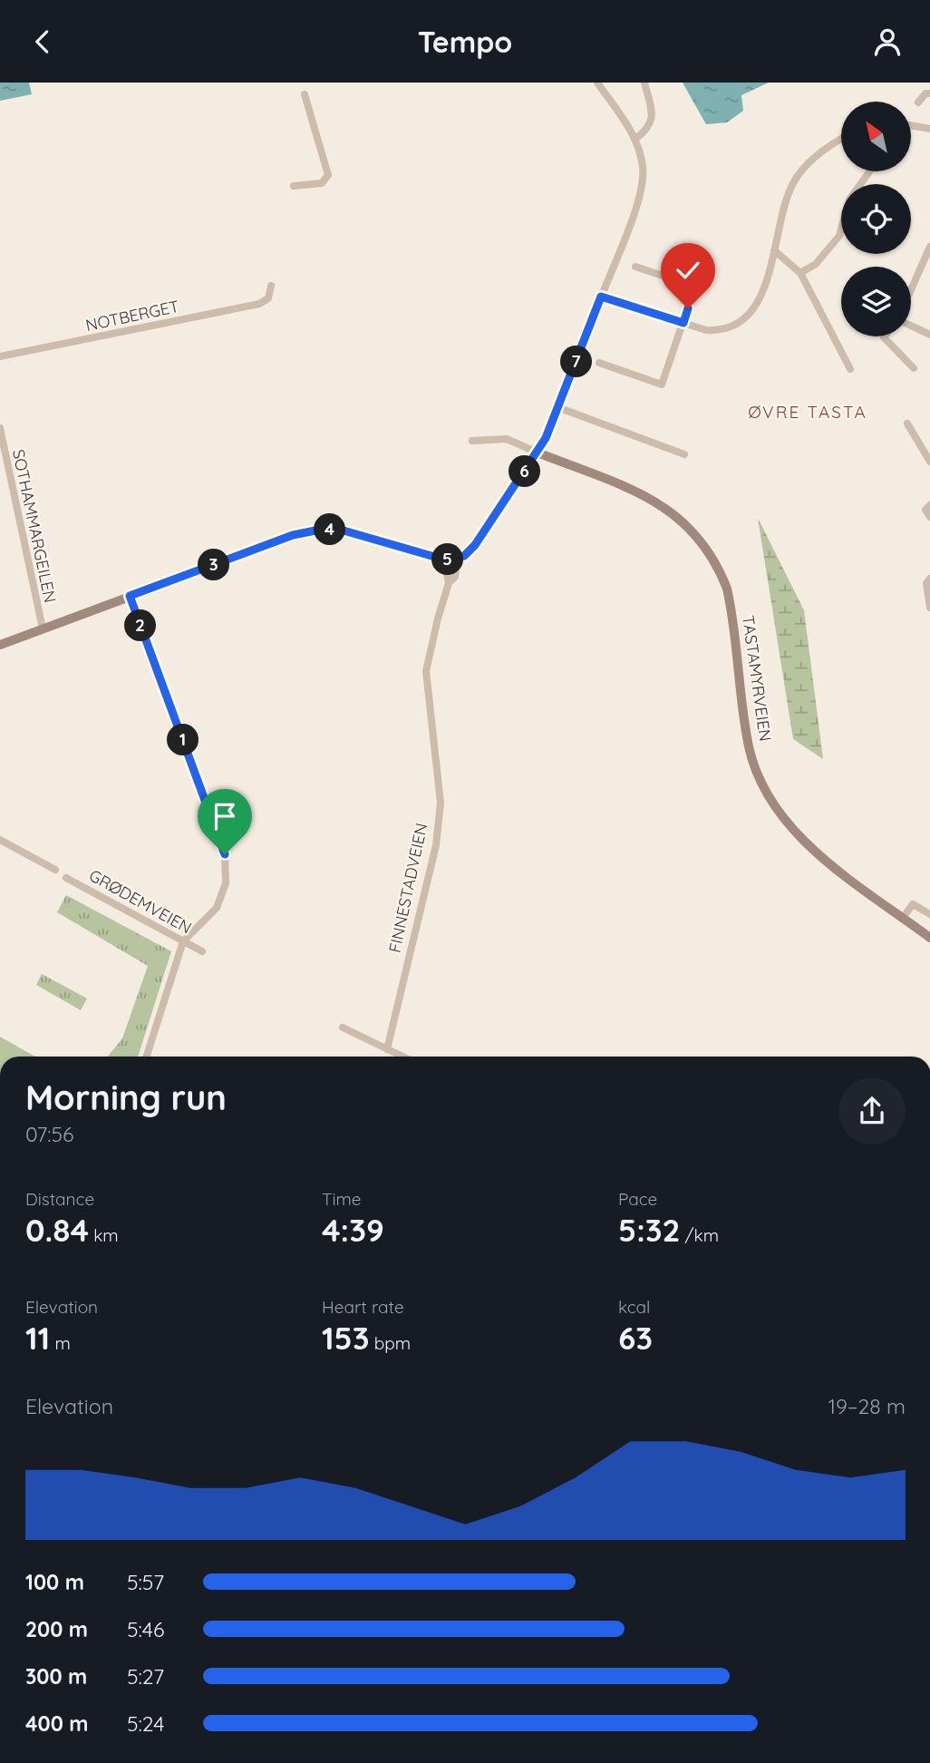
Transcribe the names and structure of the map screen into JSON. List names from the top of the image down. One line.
{"streets":{"main road":["TASTAMYRVEIEN","FINNESTADVEIEN"],"street":["NOTBERGET","SOTHAMMARGEILEN","GRØDEMVEIEN"]},"crossings":[["TASTAMYRVEIEN","FINNESTADVEIEN"]],"districts":["ØVRE TASTA"],"north":"top left","page":{"header":"Tempo","pins":["7","6","4","5","3","2","1"],"heading":["Morning run","07:56"],"stats":[["Distance","0.84 km"],["Time","4:39"],["Pace","5:32 /km"],["Elevation","11 m"],["Heart rate","153 bpm"],["kcal","63"]],"chart":["Elevation","19–28 m"],"list":[{"name":"100 m","note":"5:57"},{"name":"200 m","note":"5:46"},{"name":"300 m","note":"5:27"},{"name":"400 m","note":"5:24"}]}}
